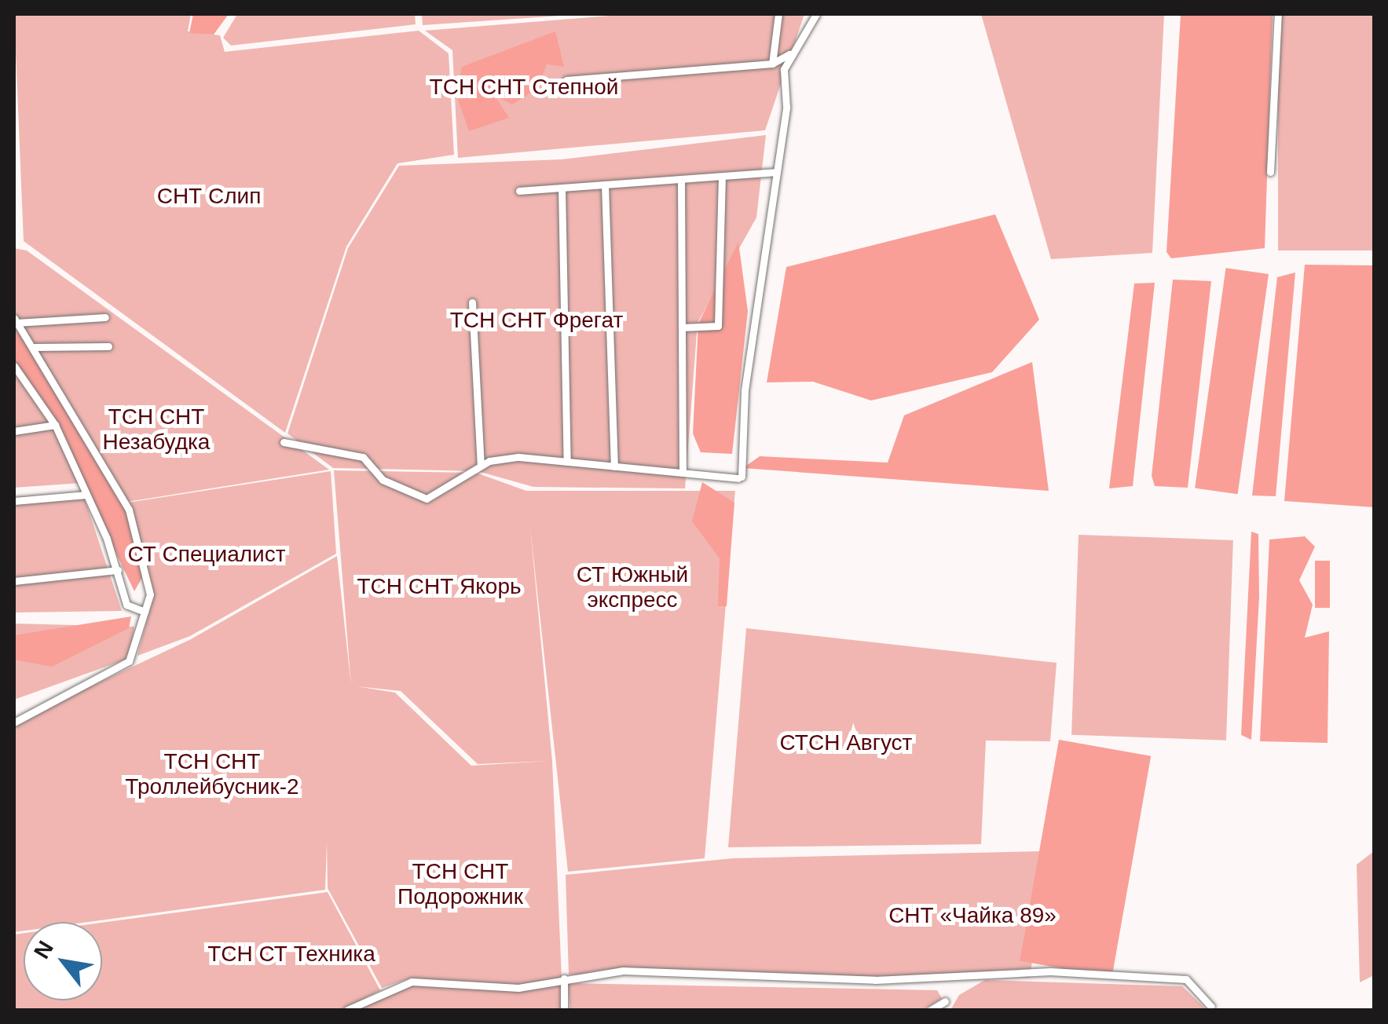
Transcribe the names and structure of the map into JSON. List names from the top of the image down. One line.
{"parks":["ТСН СНТ Степной","СНТ Слип","ТСН СНТ Фрегат","ТСН СНТ Незабудка","СТ Специалист","СТ Южный экспресс","ТСН СНТ Якорь","СТСН Август","ТСН СНТ Троллейбусник-2","ТСН СНТ Подорожник","СНТ «Чайка 89»","ТСН СТ Техника"],"north":"top left"}
